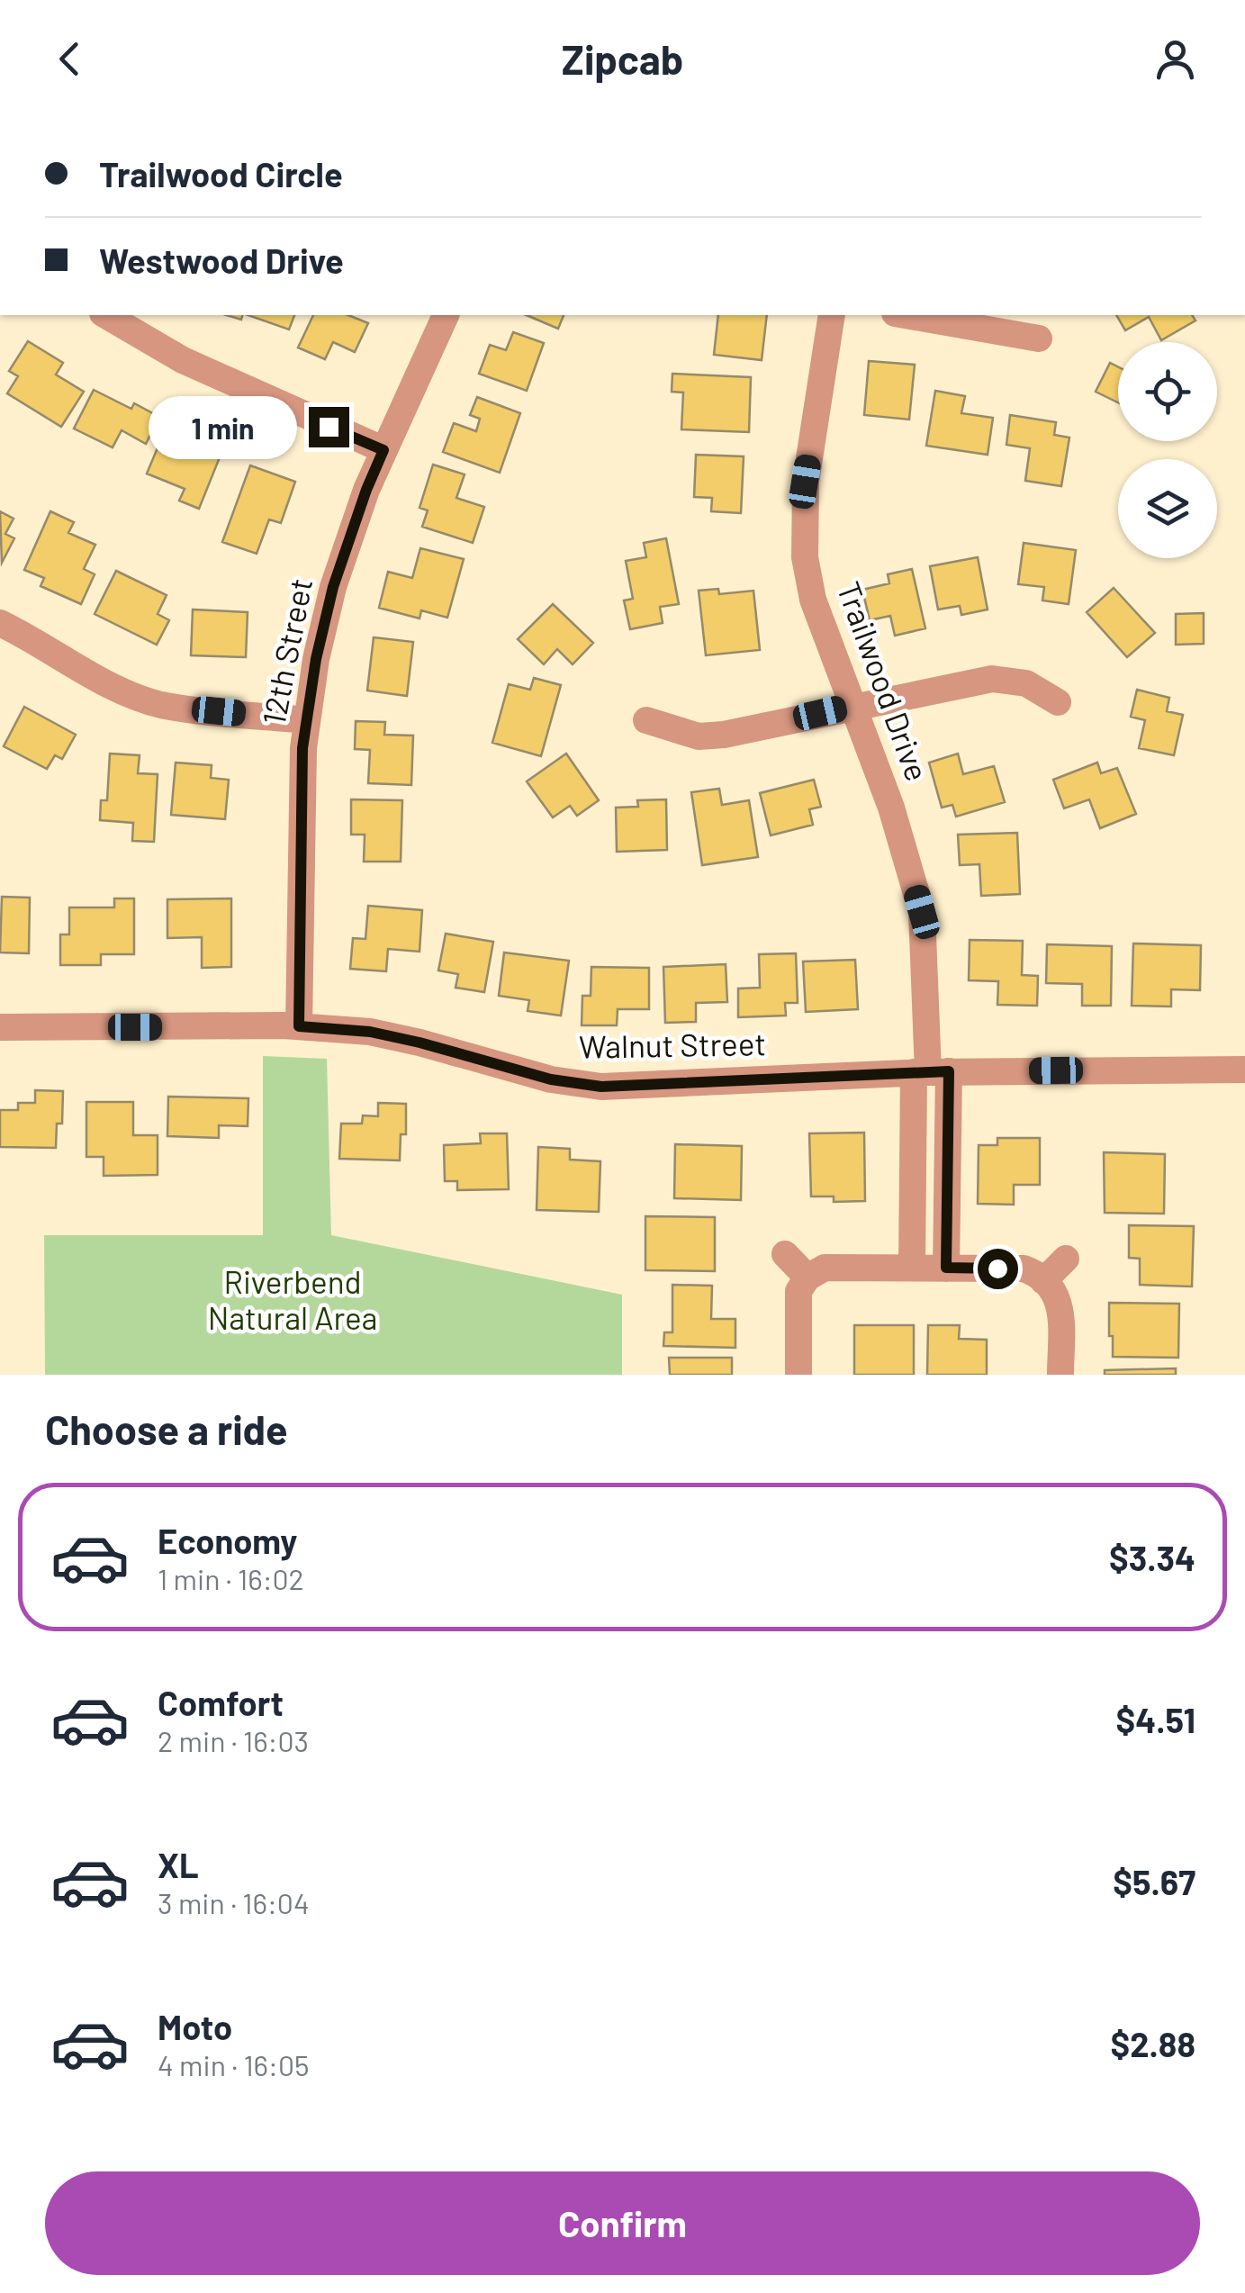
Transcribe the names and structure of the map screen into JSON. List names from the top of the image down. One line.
{"streets":{"street":["12th Street","Trailwood Drive","Walnut Street"]},"crossings":[["12th Street","Walnut Street"],["Trailwood Drive","Walnut Street"]],"parks":["Riverbend Natural Area"],"page":{"header":"Zipcab","banner":["Trailwood Circle","Westwood Drive"],"bubble":"1 min","heading":"Choose a ride","list":[{"name":"Economy","note":"1 min · 16:02","value":"$3.34"},{"name":"Comfort","note":"2 min · 16:03","value":"$4.51"},{"name":"XL","note":"3 min · 16:04","value":"$5.67"},{"name":"Moto","note":"4 min · 16:05","value":"$2.88"}],"buttons":"Confirm"}}
